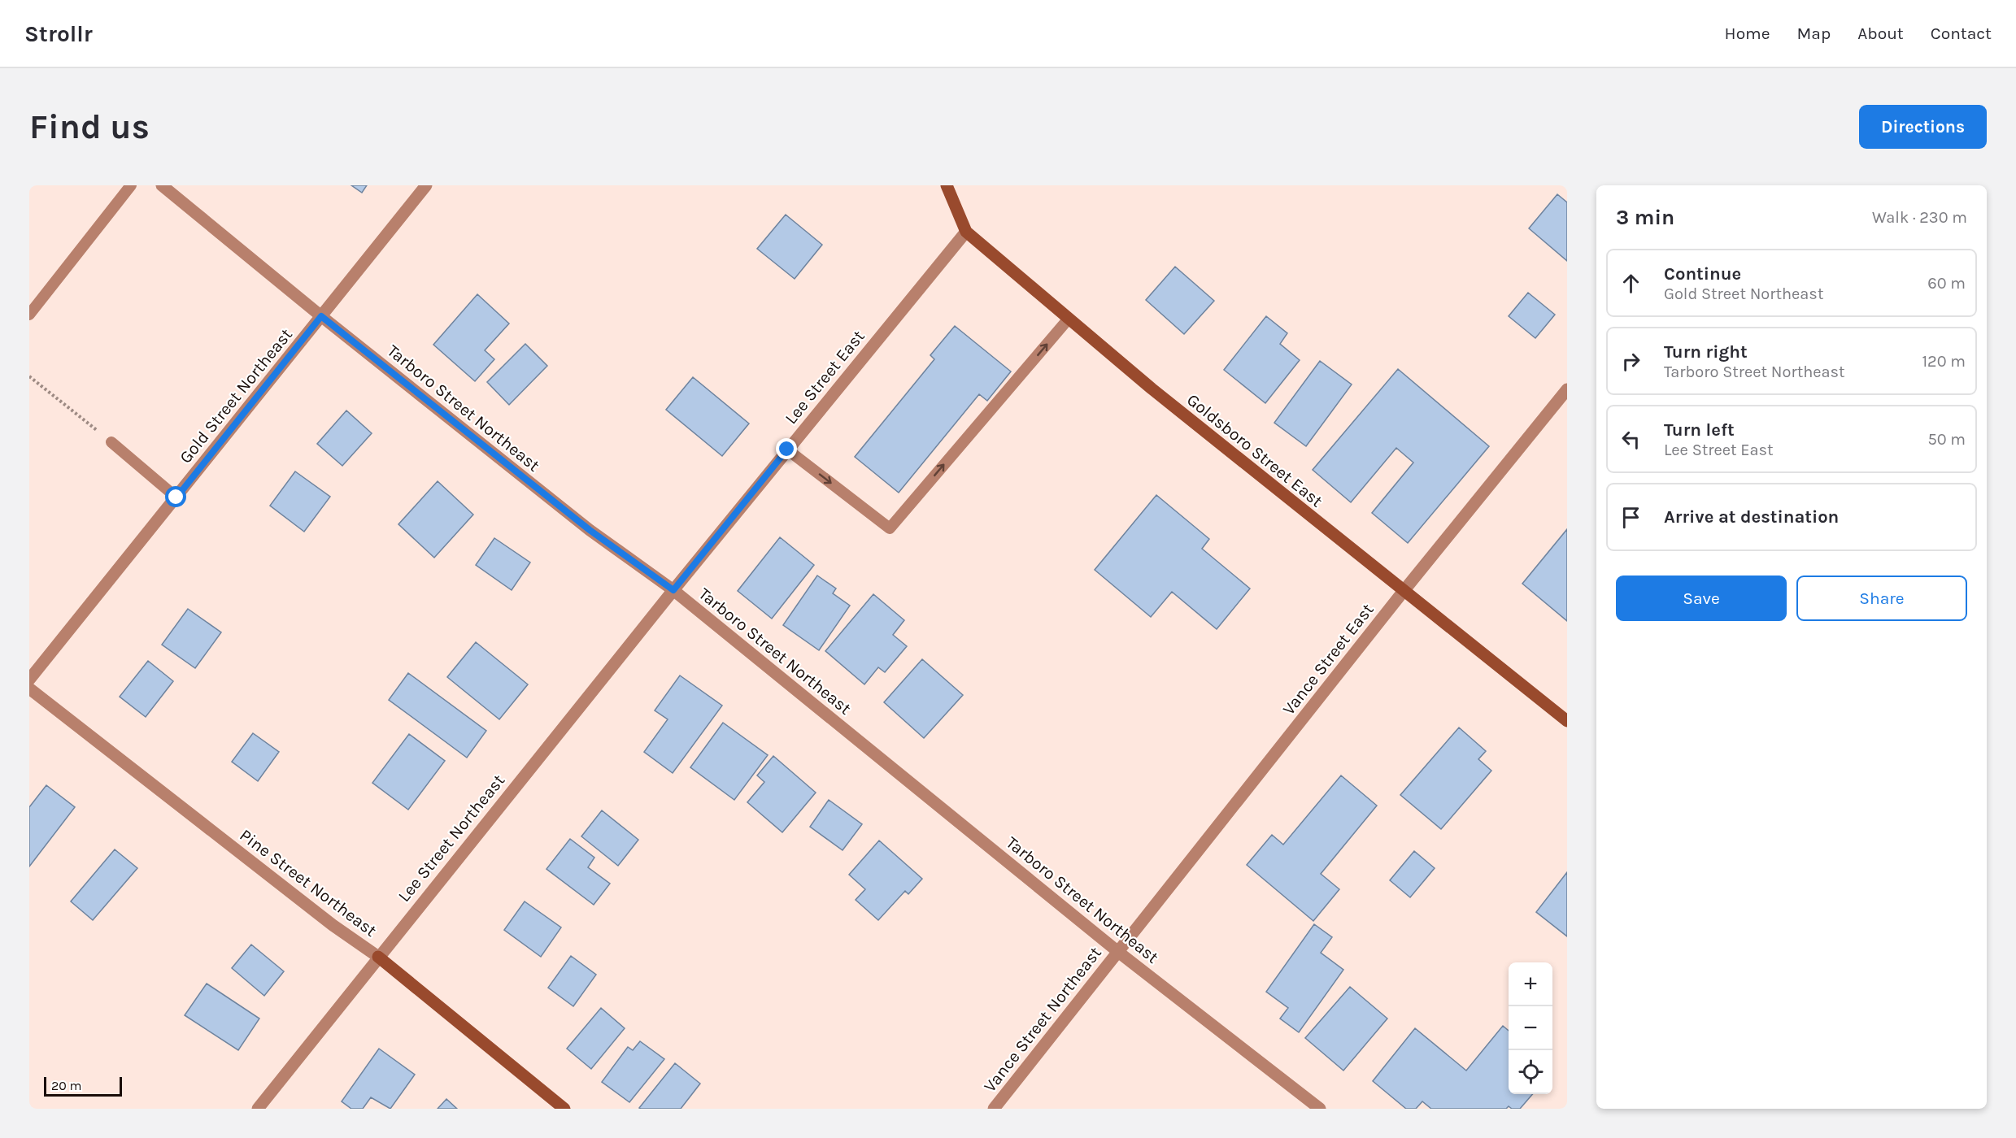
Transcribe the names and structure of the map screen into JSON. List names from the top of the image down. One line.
{"streets":{"main road":["Goldsboro Street East","Pine Street Northeast"],"street":["Lee Street East","Gold Street Northeast","Tarboro Street Northeast","Vance Street East","Lee Street Northeast","Vance Street Northeast"]},"crossings":[["Lee Street East","Tarboro Street Northeast"],["Lee Street East","Goldsboro Street East"],["Lee Street East","Lee Street Northeast"],["Gold Street Northeast","Tarboro Street Northeast"],["Tarboro Street Northeast","Vance Street East"],["Tarboro Street Northeast","Lee Street Northeast"],["Tarboro Street Northeast","Vance Street Northeast"],["Goldsboro Street East","Vance Street East"],["Vance Street East","Vance Street Northeast"],["Lee Street Northeast","Pine Street Northeast"]],"scale_bar":"20 m","page":{"header":"Strollr","nav":["Home","Map","About","Contact"],"buttons":["Directions",["Save","Share"]],"title":"Find us","heading":["3 min","Walk · 230 m"],"list":[["Continue","Gold Street Northeast","60 m"],["Turn right","Tarboro Street Northeast","120 m"],["Turn left","Lee Street East","50 m"],"Arrive at destination"],"map_buttons":["+","−"],"scale":"20 m"}}
